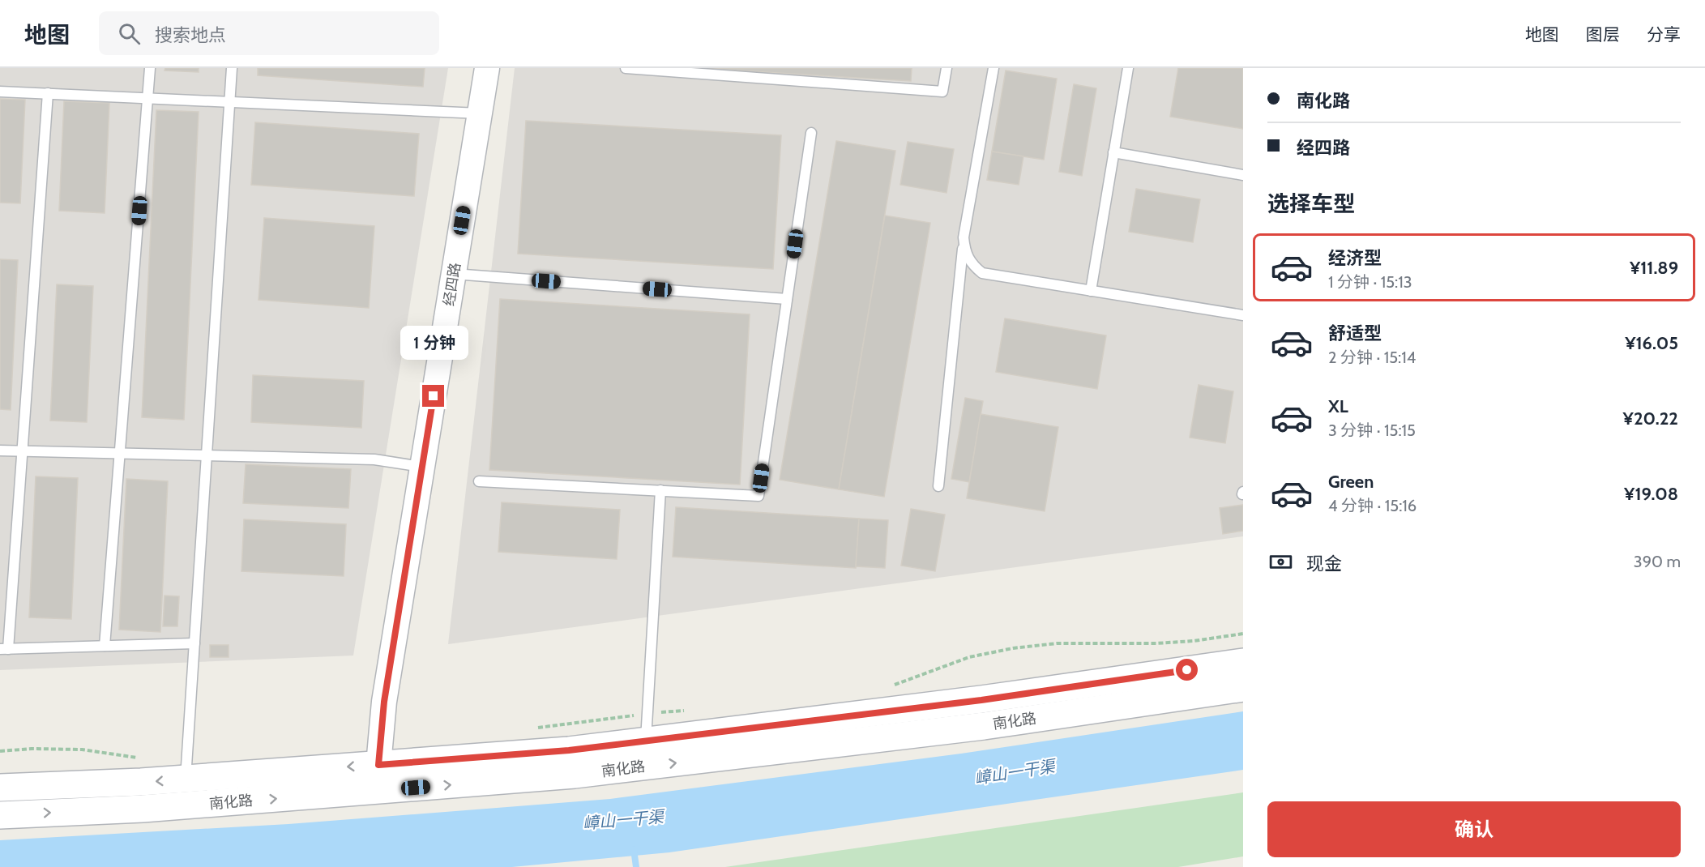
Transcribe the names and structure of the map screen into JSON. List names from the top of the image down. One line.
{"streets":{"main road":["南化路"],"street":["经四路"]},"crossings":[["经四路","南化路"]],"water":["嶂山一干渠"],"page":{"header":"地图","search":"搜索地点","nav":["地图","图层","分享"],"banner":["南化路","经四路"],"heading":"选择车型","list":[{"name":"经济型","note":"1 分钟 · 15:13","value":"¥11.89"},{"name":"舒适型","note":"2 分钟 · 15:14","value":"¥16.05"},{"name":"XL","note":"3 分钟 · 15:15","value":"¥20.22"},{"name":"Green","note":"4 分钟 · 15:16","value":"¥19.08"}],"bubble":"1 分钟","pay":["现金","390 m"],"buttons":"确认"}}
